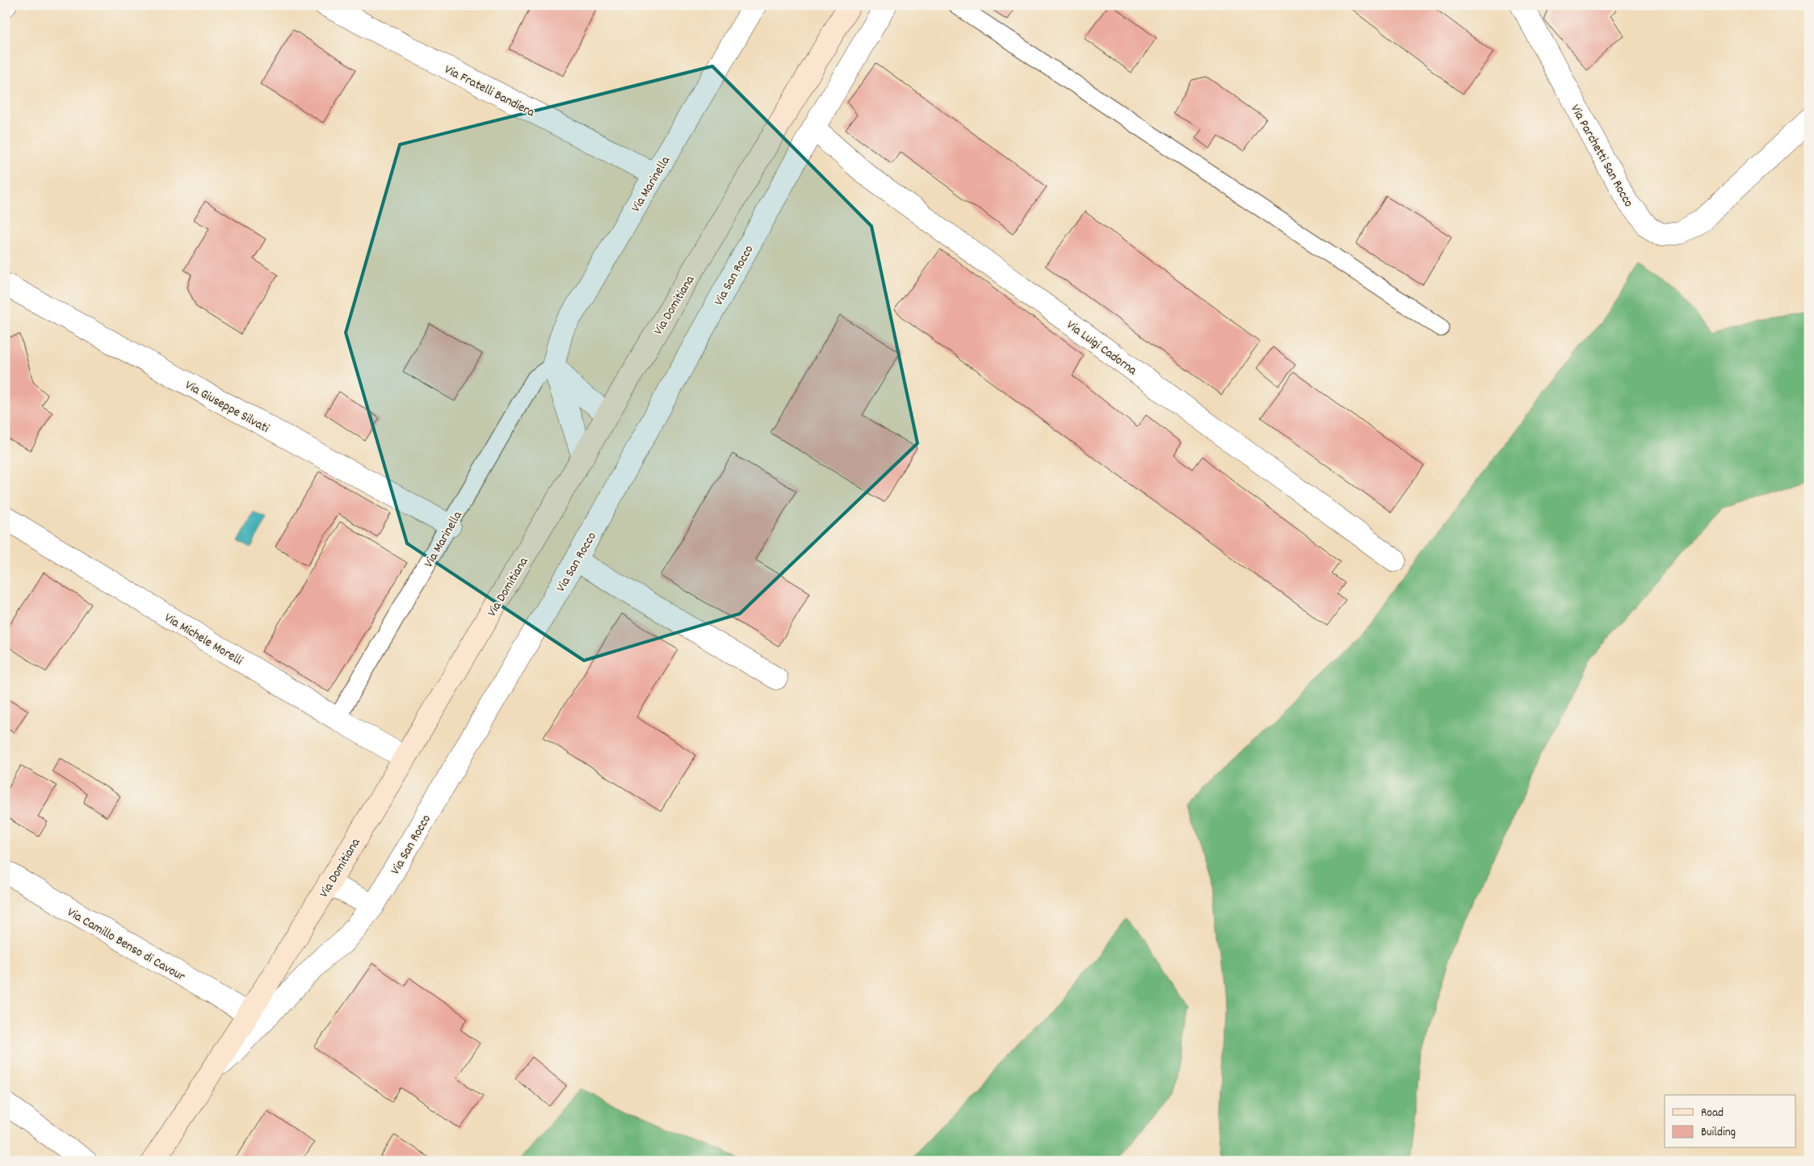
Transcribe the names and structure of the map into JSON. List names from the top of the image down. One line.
{"streets":{"street":["Via Fratelli Bandiera","Via Parchetti San Rocco","Via Marinella","Via San Rocco","Via Domitiana","Via Luigi Cadorna","Via Giuseppe Silvati","Via Michele Morelli","Via Camillo Benso di Cavour"]},"crossings":[["Via Fratelli Bandiera","Via Marinella"],["Via Marinella","Via Giuseppe Silvati"],["Via Marinella","Via Michele Morelli"],["Via San Rocco","Via Domitiana"],["Via San Rocco","Via Luigi Cadorna"],["Via Domitiana","Via Michele Morelli"],["Via Domitiana","Via Camillo Benso di Cavour"]],"legend":["Road","Building"]}
